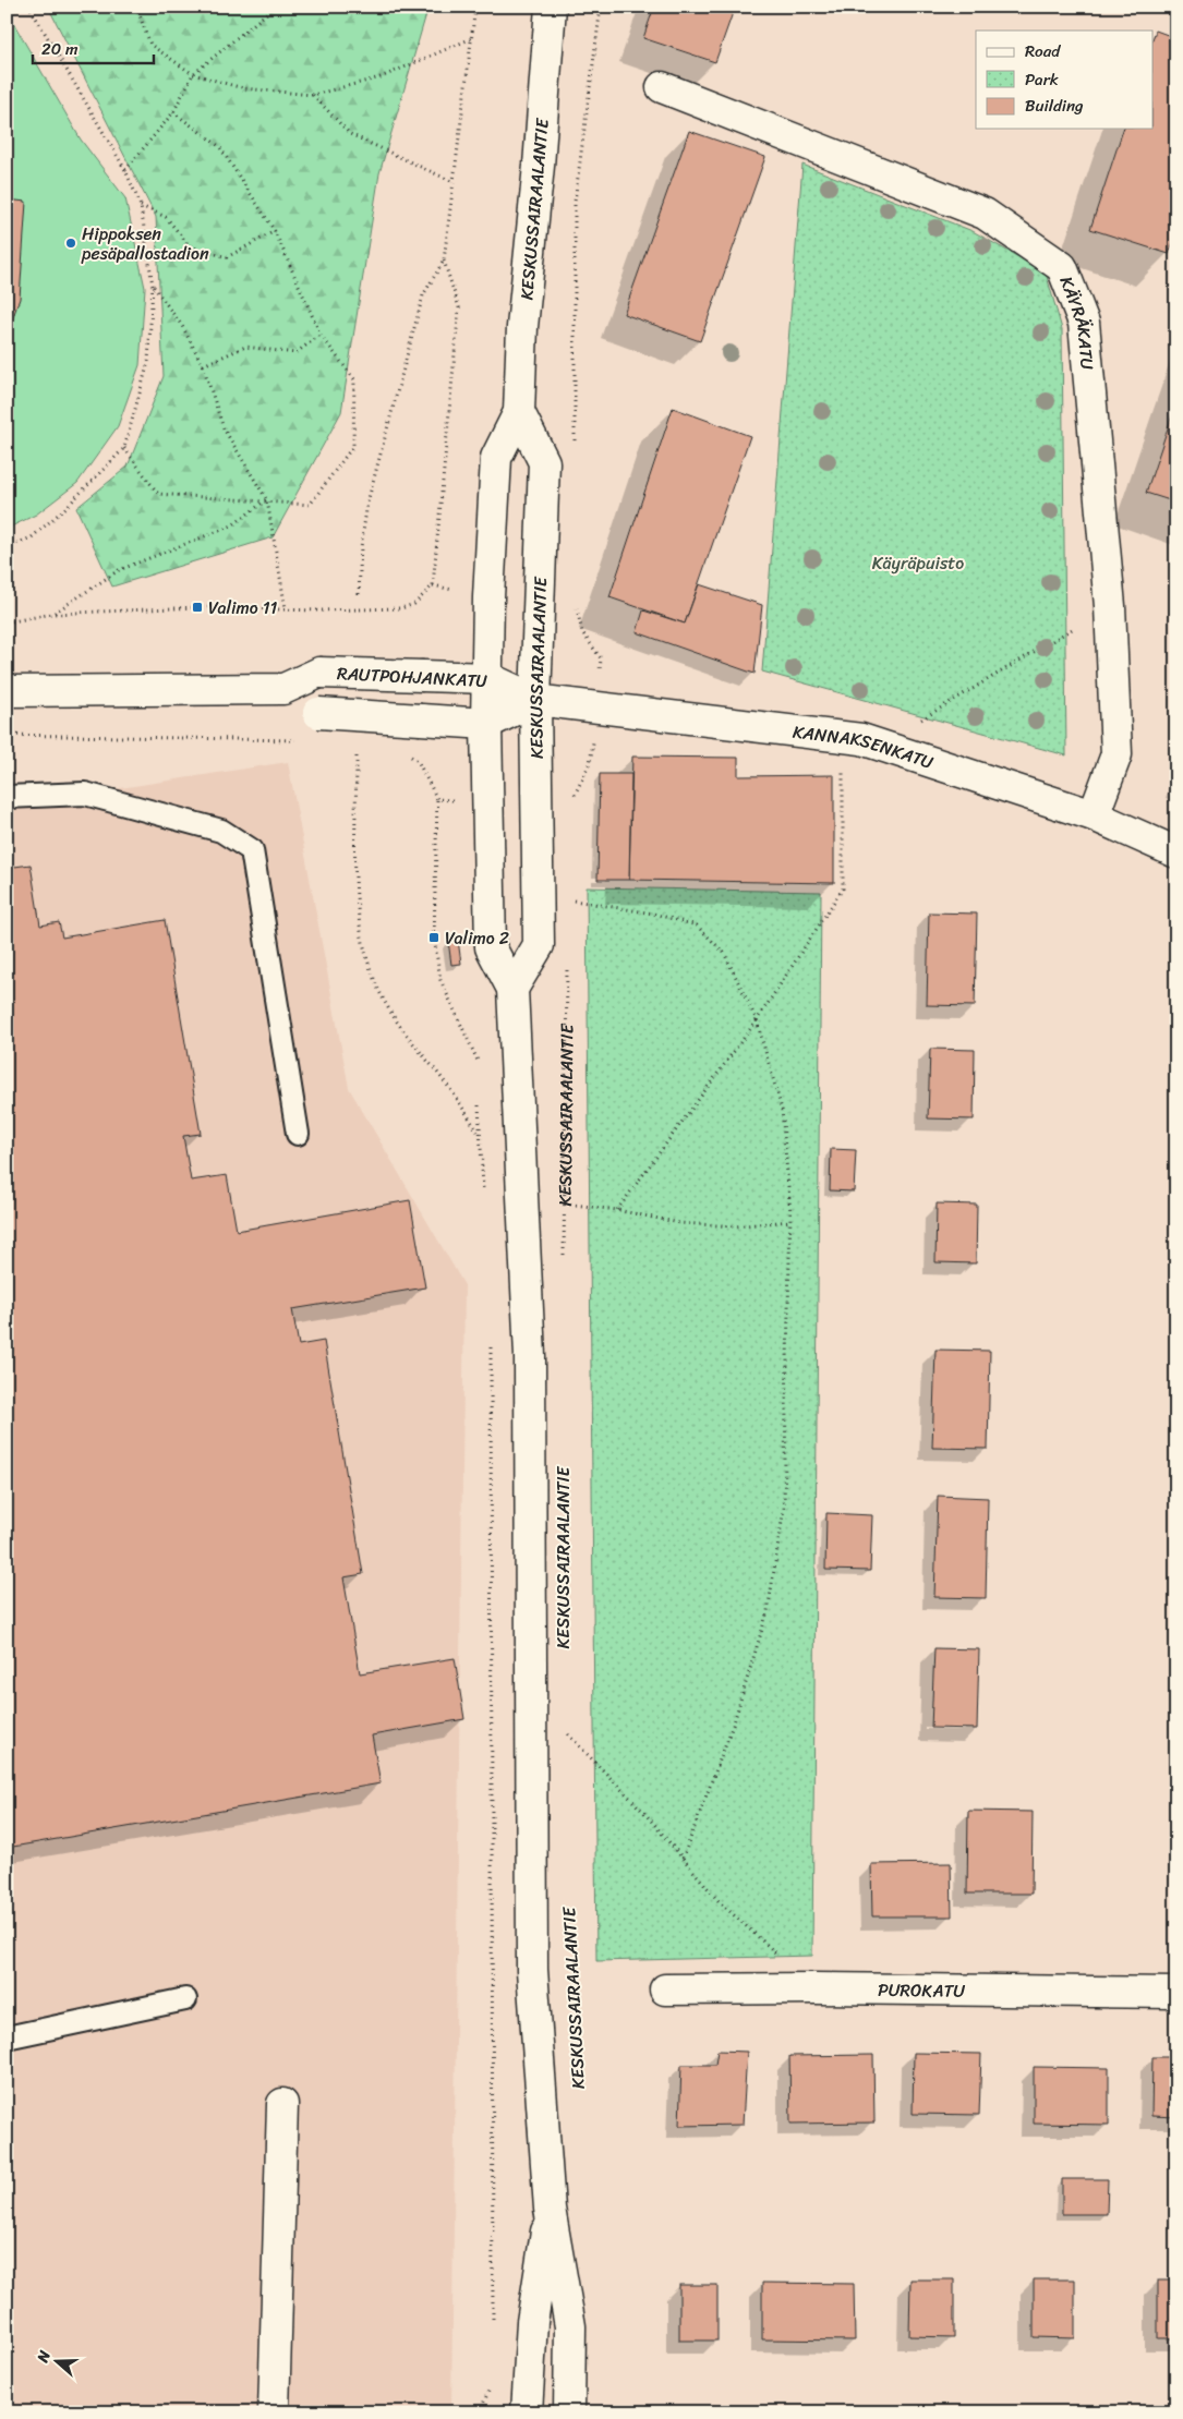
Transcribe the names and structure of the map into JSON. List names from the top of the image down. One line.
{"streets":{"street":["KESKUSSAIRAALANTIE","KÄYRÄKATU","RAUTPOHJANKATU","KANNAKSENKATU","PUROKATU"]},"crossings":[["KESKUSSAIRAALANTIE","RAUTPOHJANKATU"],["KESKUSSAIRAALANTIE","KANNAKSENKATU"],["KÄYRÄKATU","KANNAKSENKATU"],["RAUTPOHJANKATU","KANNAKSENKATU"]],"parks":["Käyräpuisto"],"places":{"other":["Hippoksen pesäpallostadion"],"transit":["Valimo 11","Valimo 2"]},"legend":["Road","Park","Building"],"scale_bar":"20 m","north":"left"}
